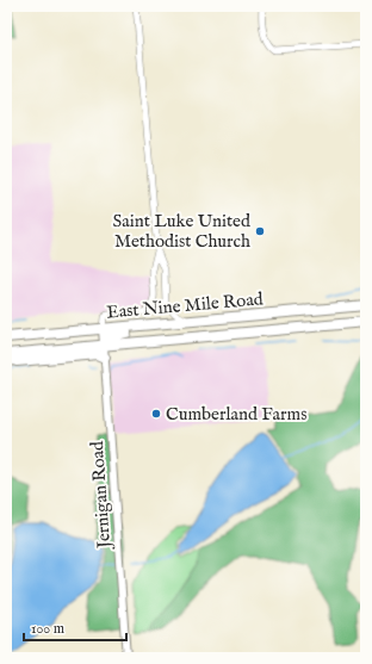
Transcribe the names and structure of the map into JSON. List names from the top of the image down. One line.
{"streets":{"main road":["East Nine Mile Road"],"street":["Jernigan Road"]},"crossings":[["East Nine Mile Road","Jernigan Road"]],"places":["Saint Luke United Methodist Church","Cumberland Farms"],"scale_bar":"100 m"}
